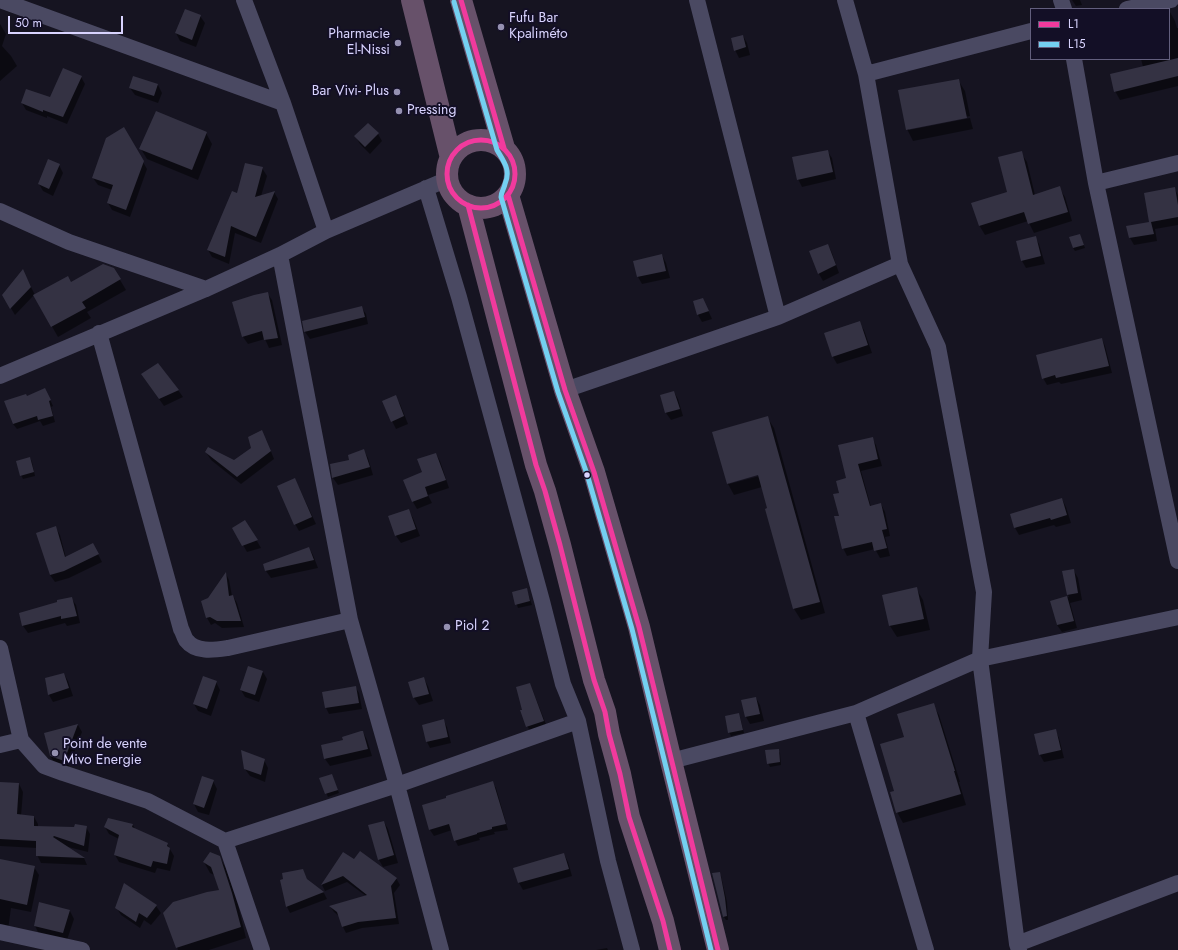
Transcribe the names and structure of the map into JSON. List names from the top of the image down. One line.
{"places":["Fufu Bar Kpaliméto","Pharmacie El-Nissi","Bar Vivi- Plus","Pressing","Piol 2","Point de vente Mivo Energie"],"lines":["transit line L1","transit line L15"],"legend":["L1","L15"],"scale_bar":"50 m"}
